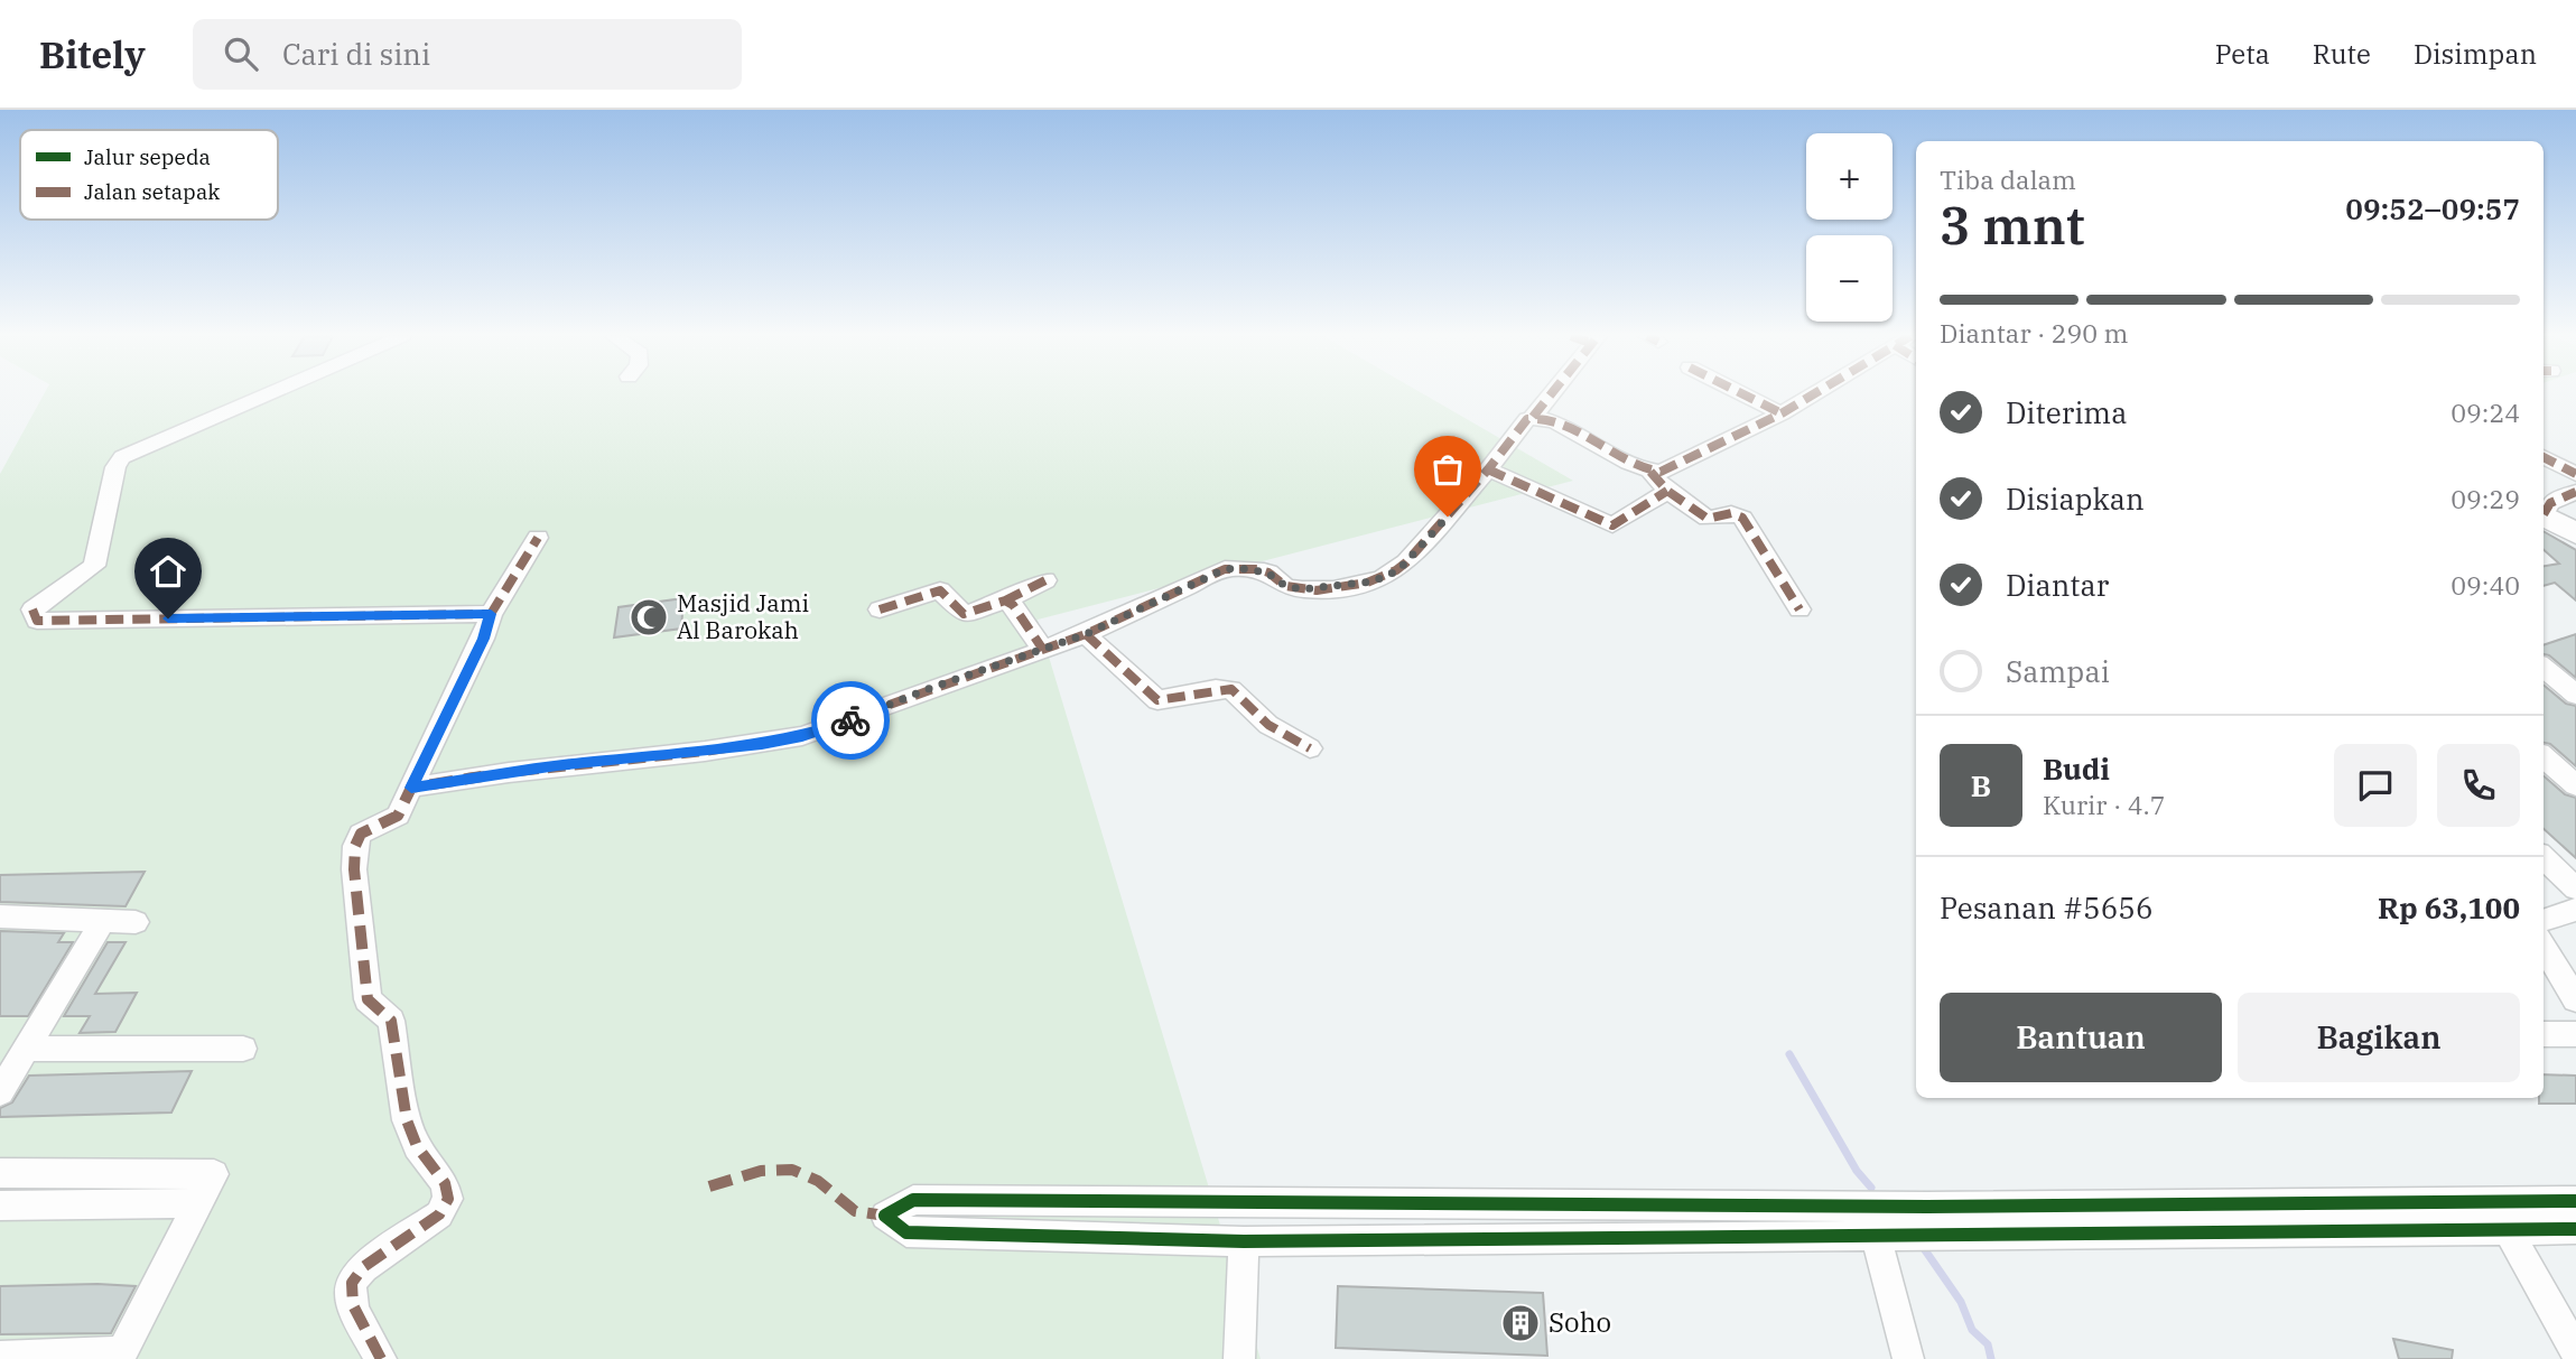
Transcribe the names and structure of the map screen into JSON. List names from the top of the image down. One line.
{"places":{"mosque":["Masjid Jami Al Barokah"],"building":["Soho"]},"legend":["Jalur sepeda","Jalan setapak"],"page":{"header":"Bitely","search":"Cari di sini","nav":["Peta","Rute","Disimpan"],"map_buttons":["+","−"],"heading":["3 mnt","Tiba dalam","09:52–09:57"],"panel":["Budi","Kurir · 4.7","Pesanan #5656","Rp 63,100"],"bar":"Diantar · 290 m","list":[["Diterima","09:24"],["Disiapkan","09:29"],["Diantar","09:40"],"Sampai"],"round":"B","buttons":["Bantuan","Bagikan"]}}
